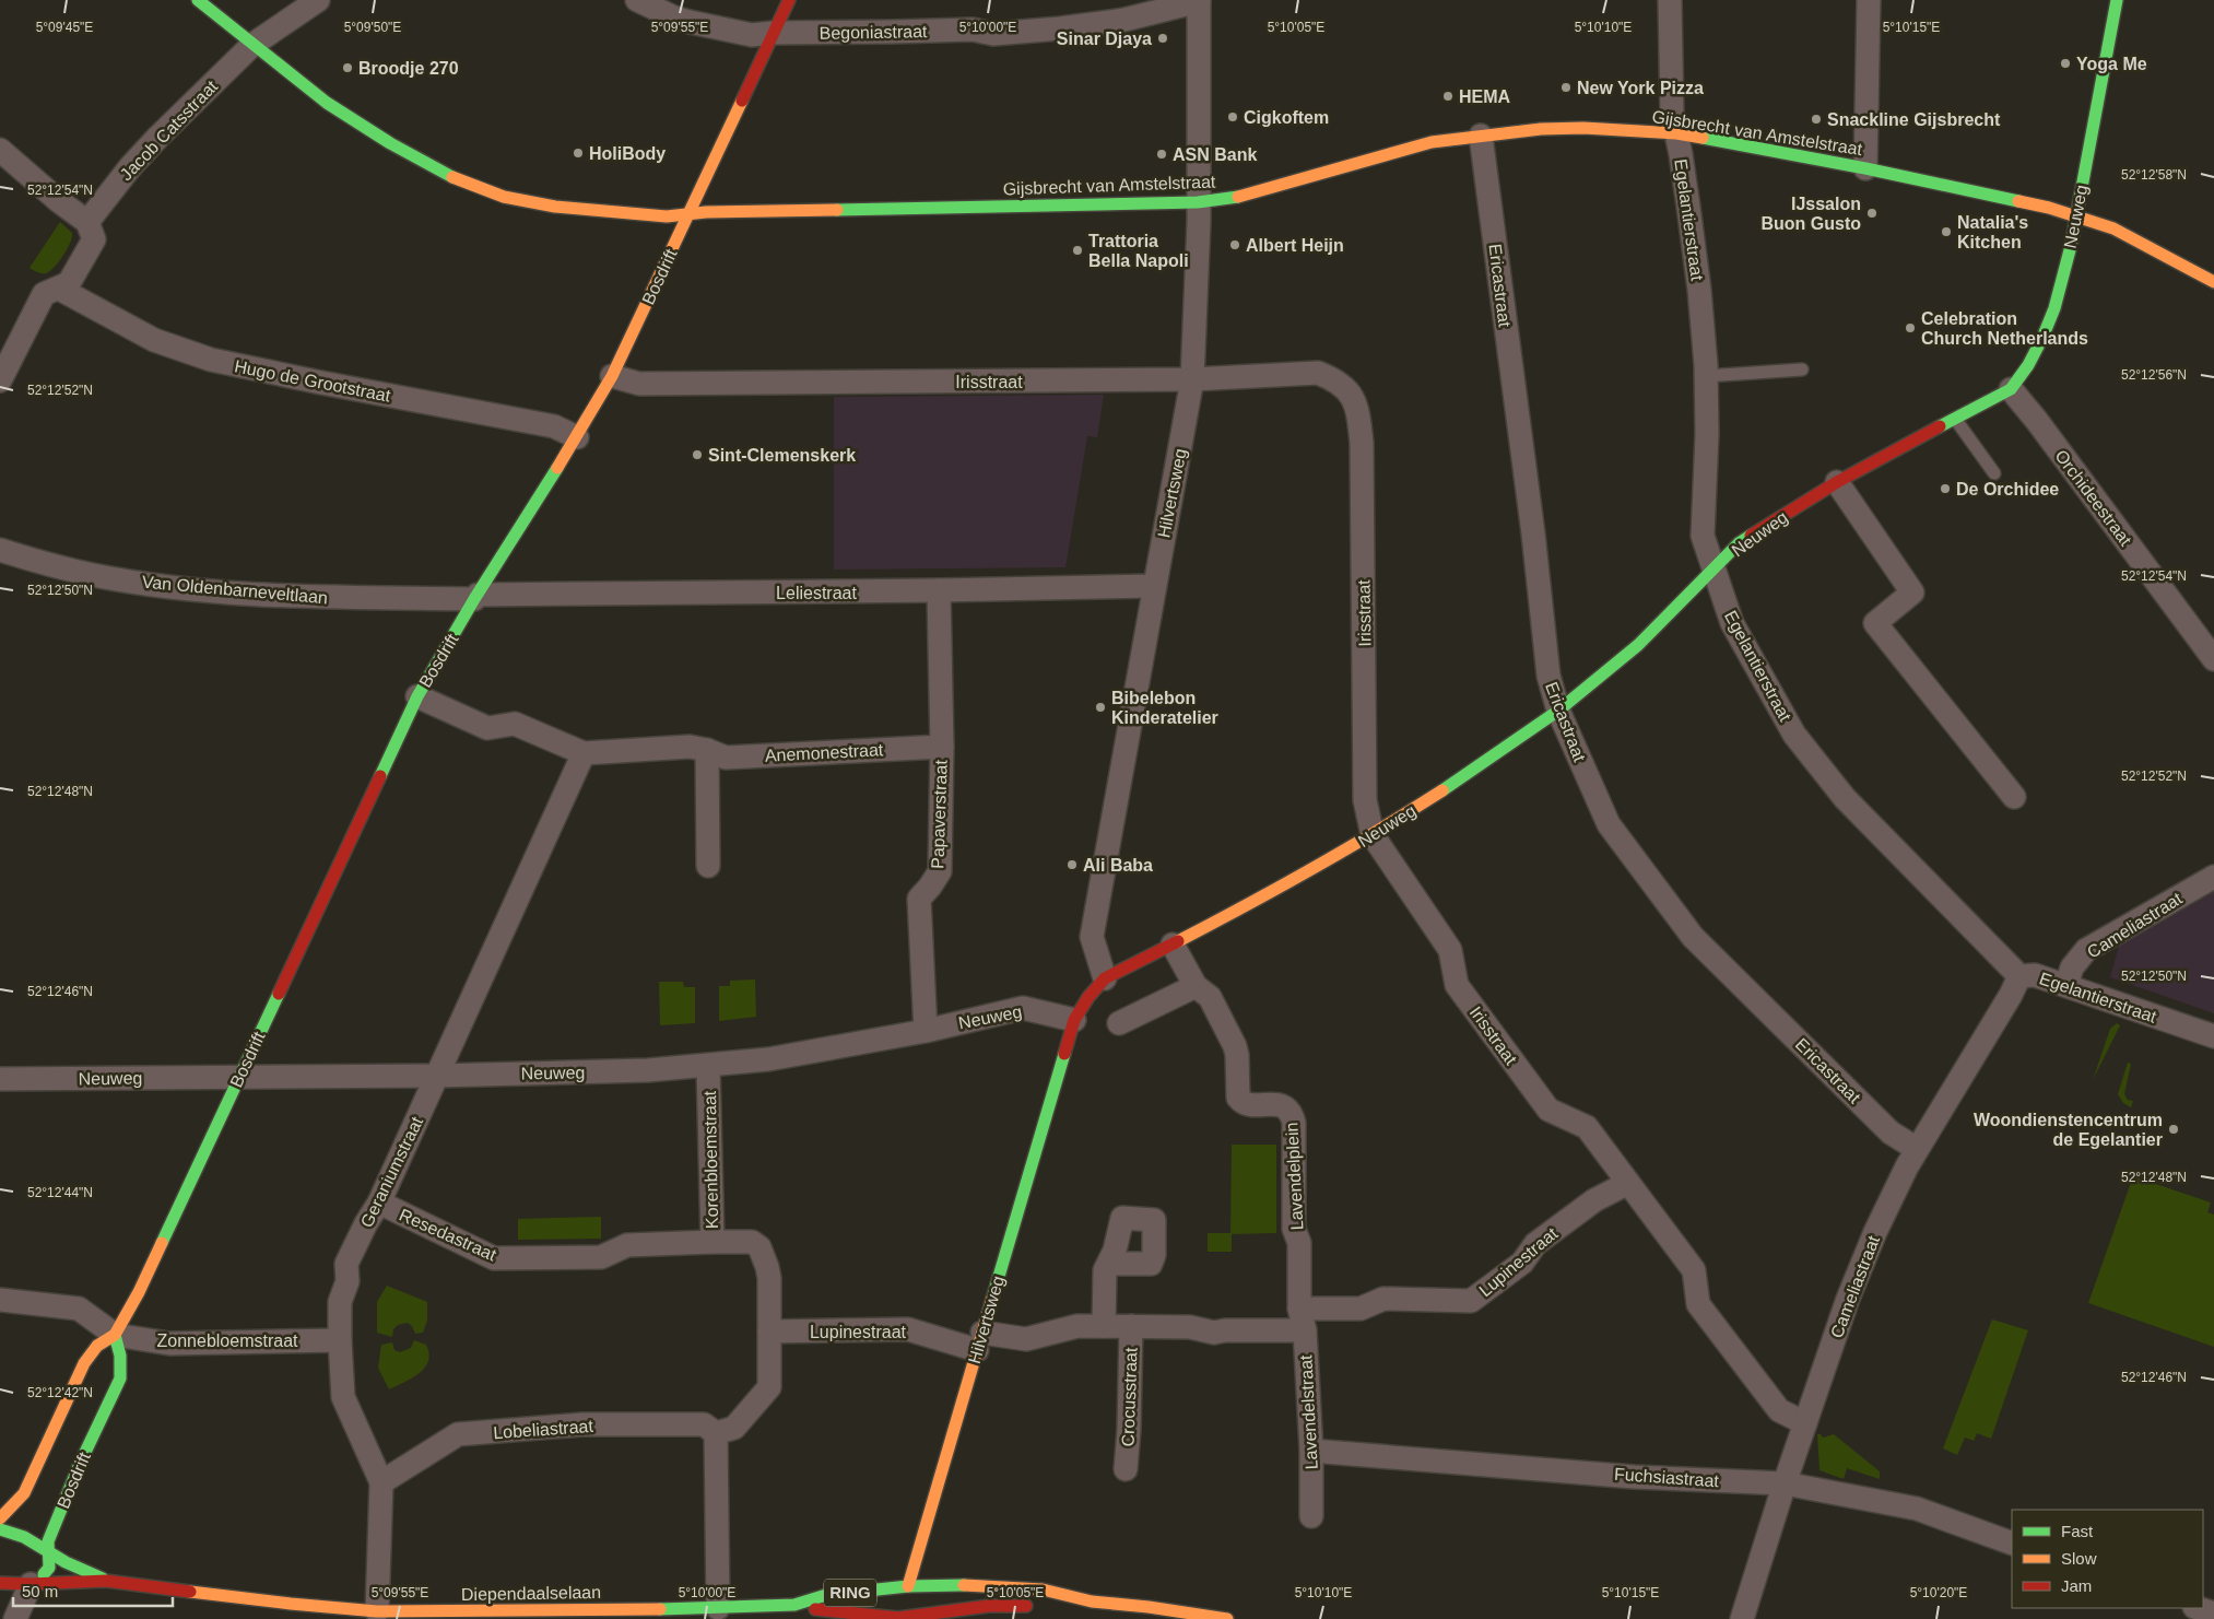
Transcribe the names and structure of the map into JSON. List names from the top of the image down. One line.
{"streets":{"street":["Begoniastraat","Jacob Catsstraat","Gijsbrecht van Amstelstraat","Neuweg","Egelantierstraat","Bosdrift","Ericastraat","Hugo de Grootstraat","Irisstraat","Hilvertsweg","Orchideestraat","Van Oldenbarneveltlaan","Leliestraat","Anemonestraat","Papaverstraat","Cameliastraat","Korenbloemstraat","Geraniumstraat","Lavendelplein","Resedastraat","Lupinestraat","Zonnebloemstraat","Crocusstraat","Lavendelstraat","Lobeliastraat","Fuchsiastraat","Diependaalselaan","RING"]},"crossings":[["Begoniastraat","Bosdrift"],["Begoniastraat","Hilvertsweg"],["Jacob Catsstraat","Gijsbrecht van Amstelstraat"],["Gijsbrecht van Amstelstraat","Neuweg"],["Gijsbrecht van Amstelstraat","Egelantierstraat"],["Gijsbrecht van Amstelstraat","Bosdrift"],["Gijsbrecht van Amstelstraat","Ericastraat"],["Gijsbrecht van Amstelstraat","Hilvertsweg"],["Neuweg","Egelantierstraat"],["Neuweg","Bosdrift"],["Neuweg","Ericastraat"],["Neuweg","Irisstraat"],["Neuweg","Hilvertsweg"],["Neuweg","Orchideestraat"],["Neuweg","Papaverstraat"],["Neuweg","Korenbloemstraat"],["Neuweg","Geraniumstraat"],["Egelantierstraat","Cameliastraat"],["Bosdrift","Hugo de Grootstraat"],["Bosdrift","Irisstraat"],["Bosdrift","Van Oldenbarneveltlaan"],["Bosdrift","Leliestraat"],["Bosdrift","Anemonestraat"],["Bosdrift","Zonnebloemstraat"],["Bosdrift","Diependaalselaan"],["Ericastraat","Cameliastraat"],["Irisstraat","Hilvertsweg"],["Irisstraat","Cameliastraat"],["Irisstraat","Lupinestraat"],["Hilvertsweg","Leliestraat"],["Hilvertsweg","Lupinestraat"],["Hilvertsweg","Diependaalselaan"],["Van Oldenbarneveltlaan","Leliestraat"],["Leliestraat","Papaverstraat"],["Anemonestraat","Papaverstraat"],["Anemonestraat","Geraniumstraat"],["Cameliastraat","Fuchsiastraat"],["Korenbloemstraat","Resedastraat"],["Korenbloemstraat","Lupinestraat"],["Korenbloemstraat","Lobeliastraat"],["Geraniumstraat","Resedastraat"],["Geraniumstraat","Zonnebloemstraat"],["Geraniumstraat","Lobeliastraat"],["Geraniumstraat","Diependaalselaan"],["Lavendelplein","Lupinestraat"],["Lavendelplein","Lavendelstraat"],["Lupinestraat","Crocusstraat"],["Lupinestraat","Lavendelstraat"],["Lavendelstraat","Fuchsiastraat"]],"places":["Sinar Djaya","Yoga Me","Broodje 270","New York Pizza","HEMA","Cigkoftem","Snackline Gijsbrecht","HoliBody","ASN Bank","IJssalon Buon Gusto","Natalia's Kitchen","Albert Heijn","Trattoria Bella Napoli","Celebration Church Netherlands","Sint-Clemenskerk","De Orchidee","Bibelebon Kinderatelier","Ali Baba","Woondienstencentrum de Egelantier"],"legend":["Fast","Slow","Jam"],"scale_bar":"50 m","coordinates":["5°09'45\"E","5°09'50\"E","5°09'55\"E","5°10'00\"E","5°10'05\"E","5°10'10\"E","5°10'15\"E","52°12'58\"N","52°12'54\"N","52°12'56\"N","52°12'52\"N","52°12'50\"N","52°12'48\"N","52°12'46\"N","52°12'44\"N","52°12'42\"N","5°10'20\"E"]}
